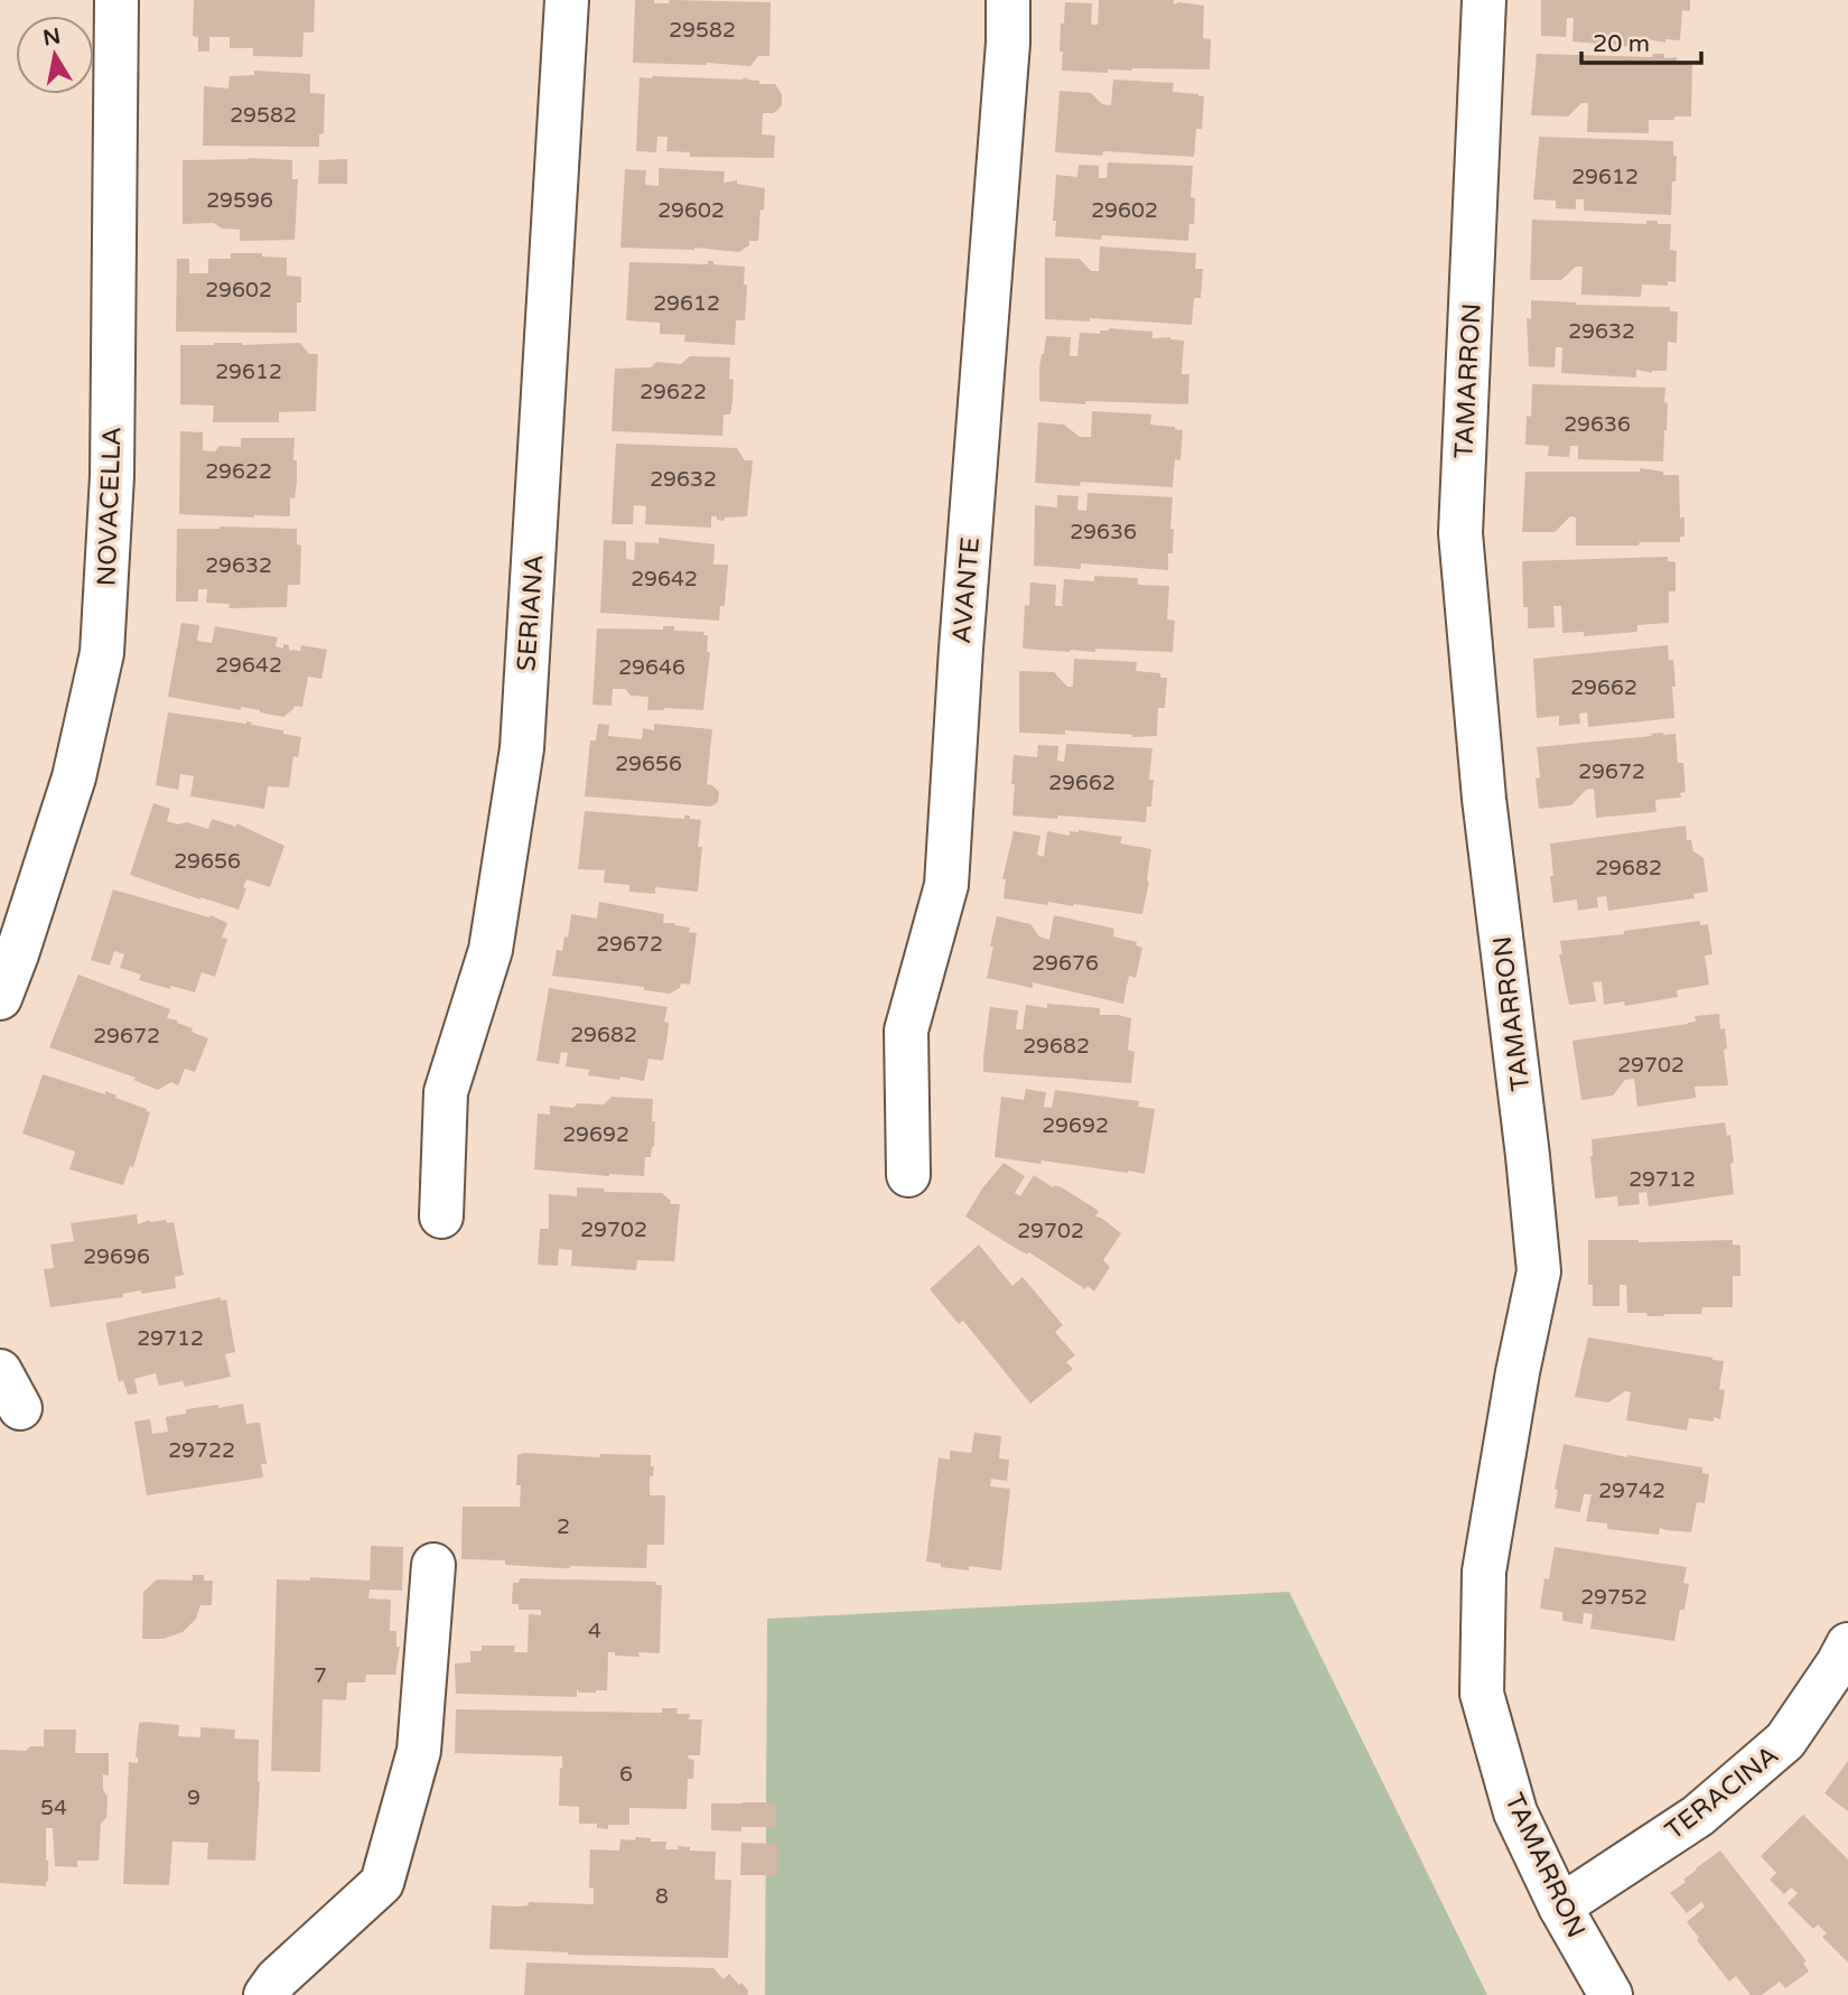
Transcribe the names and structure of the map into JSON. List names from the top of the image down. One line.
{"streets":{"street":["TAMARRON","NOVACELLA","AVANTE","SERIANA","TERACINA"]},"crossings":[["TAMARRON","TERACINA"]],"house_numbers":["29582","29582","29612","29596","29602","29602","29602","29612","29632","29612","29622","29636","29622","29632","29636","29632","29642","29642","29646","29662","29656","29672","29662","29656","29682","29672","29676","29682","29672","29682","29702","29692","29692","29712","29702","29702","29696","29712","29722","29742","2","29752","4","7","6","9","54","8"],"scale_bar":"20 m","north":"top"}
